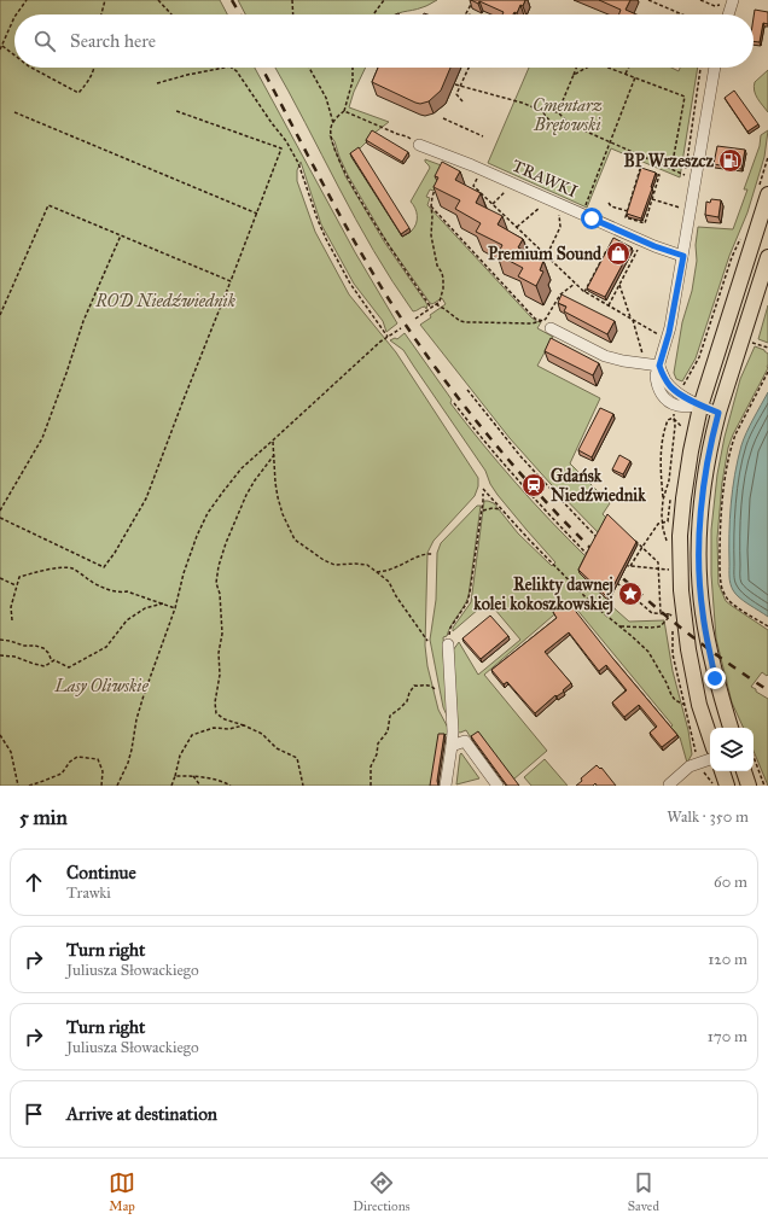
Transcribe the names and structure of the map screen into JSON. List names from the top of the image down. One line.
{"streets":{"street":["TRAWKI"]},"parks":["Cmentarz Brętowski","ROD Niedźwiednik","Lasy Oliwskie"],"places":{"fuel station":["BP Wrzeszcz"],"shop":["Premium Sound"],"station":["Gdańsk Niedźwiednik"],"place":["Relikty dawnej kolei kokoszkowskiej"]},"page":{"search":"Search here","heading":["5 min","Walk · 350 m"],"list":[["Continue","Trawki","60 m"],["Turn right","Juliusza Słowackiego","120 m"],["Turn right","Juliusza Słowackiego","170 m"],"Arrive at destination"],"nav":["Map","Directions","Saved"]}}
